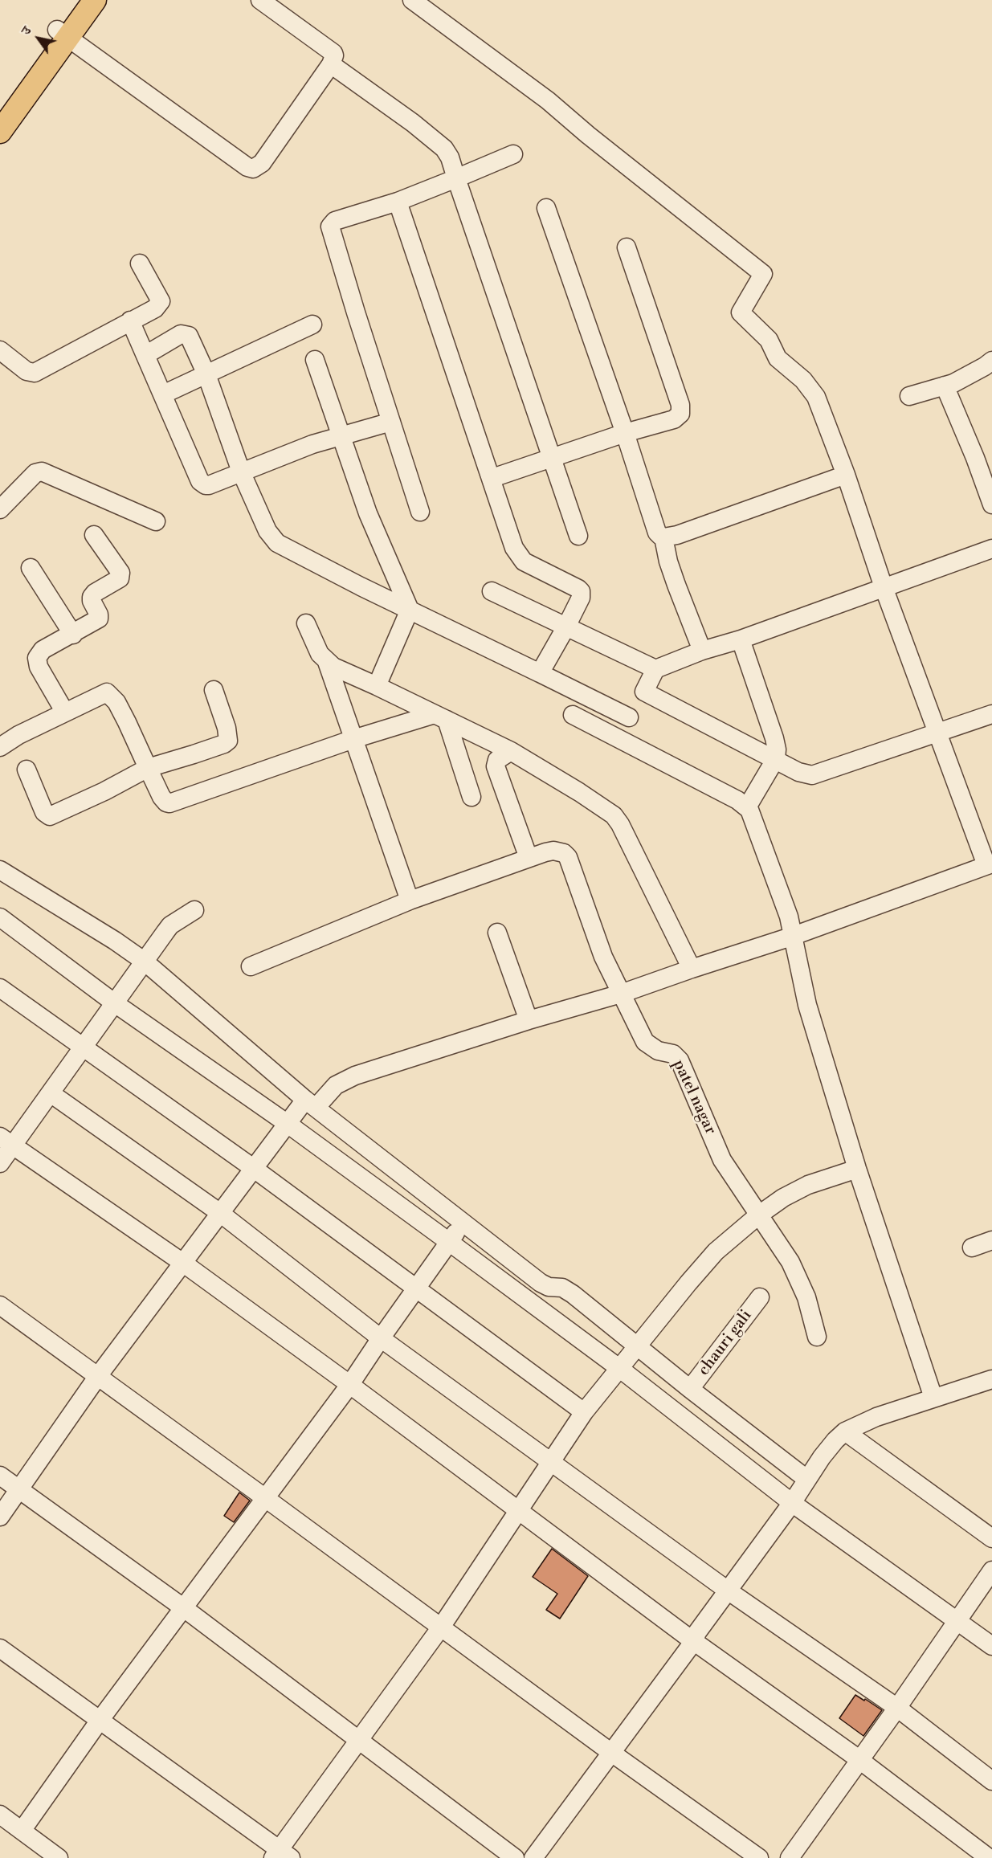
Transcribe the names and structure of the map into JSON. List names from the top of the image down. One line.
{"streets":{"street":["patel nagar","chauri gali"]},"north":"top left"}
